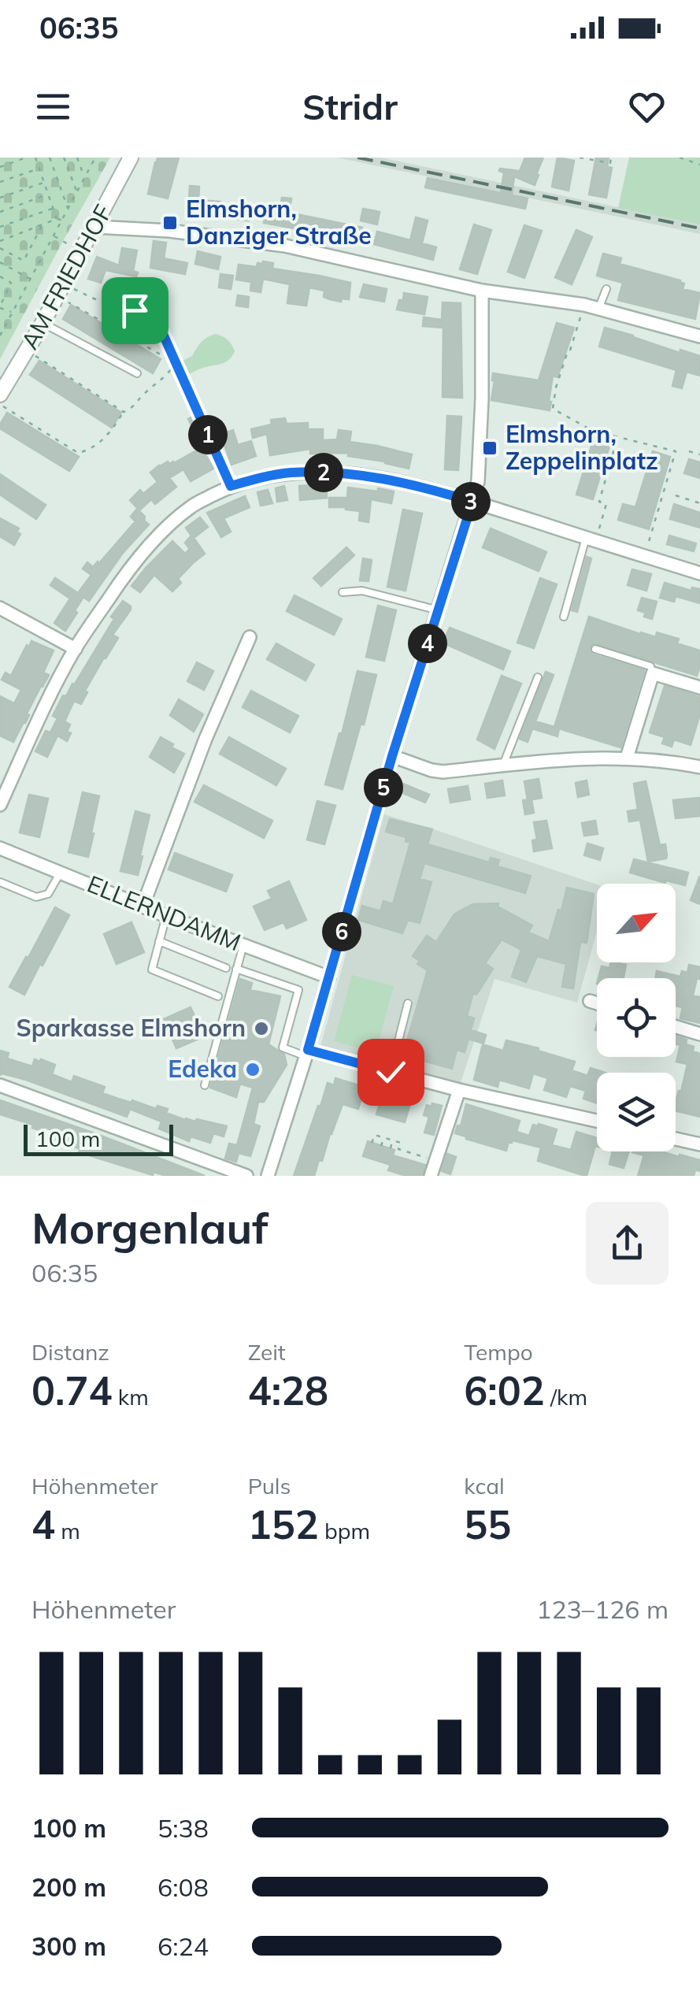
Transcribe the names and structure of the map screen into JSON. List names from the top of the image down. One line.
{"streets":{"street":["AM FRIEDHOF","ELLERNDAMM"]},"places":{"transit":["Elmshorn, Danziger Straße","Elmshorn, Zeppelinplatz"],"other":["Sparkasse Elmshorn","Edeka"]},"scale_bar":"100 m","north":"top right","page":{"status":"06:35","header":"Stridr","pins":["1","2","3","4","5","6"],"scale":"100 m","heading":["Morgenlauf","06:35"],"stats":[["Distanz","0.74 km"],["Zeit","4:28"],["Tempo","6:02 /km"],["Höhenmeter","4 m"],["Puls","152 bpm"],["kcal","55"]],"chart":["Höhenmeter","123–126 m"],"list":[{"name":"100 m","note":"5:38"},{"name":"200 m","note":"6:08"},{"name":"300 m","note":"6:24"}]}}
